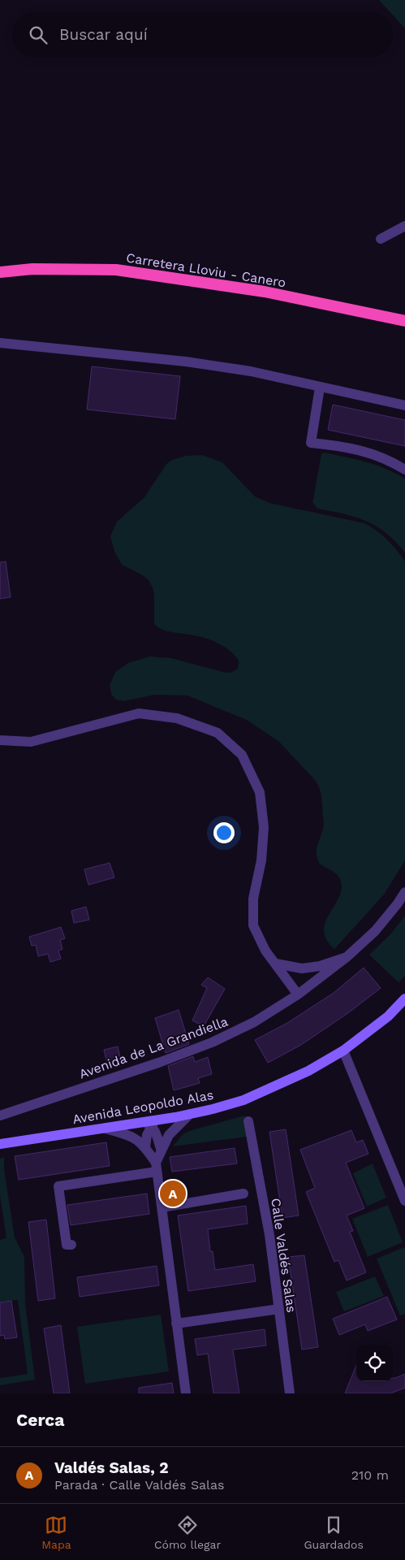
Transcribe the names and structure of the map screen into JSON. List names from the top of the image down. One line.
{"streets":{"highway":["Carretera Lloviu - Canero"],"main road":["Avenida Leopoldo Alas"],"street":["Avenida de La Grandiella","Calle Valdés Salas"]},"page":{"search":"Buscar aquí","pins":"A","heading":"Cerca","list":[{"mark":"A","name":"Valdés Salas, 2","note":"Parada · Calle Valdés Salas","value":"210 m"}],"nav":["Mapa","Cómo llegar","Guardados"]}}
